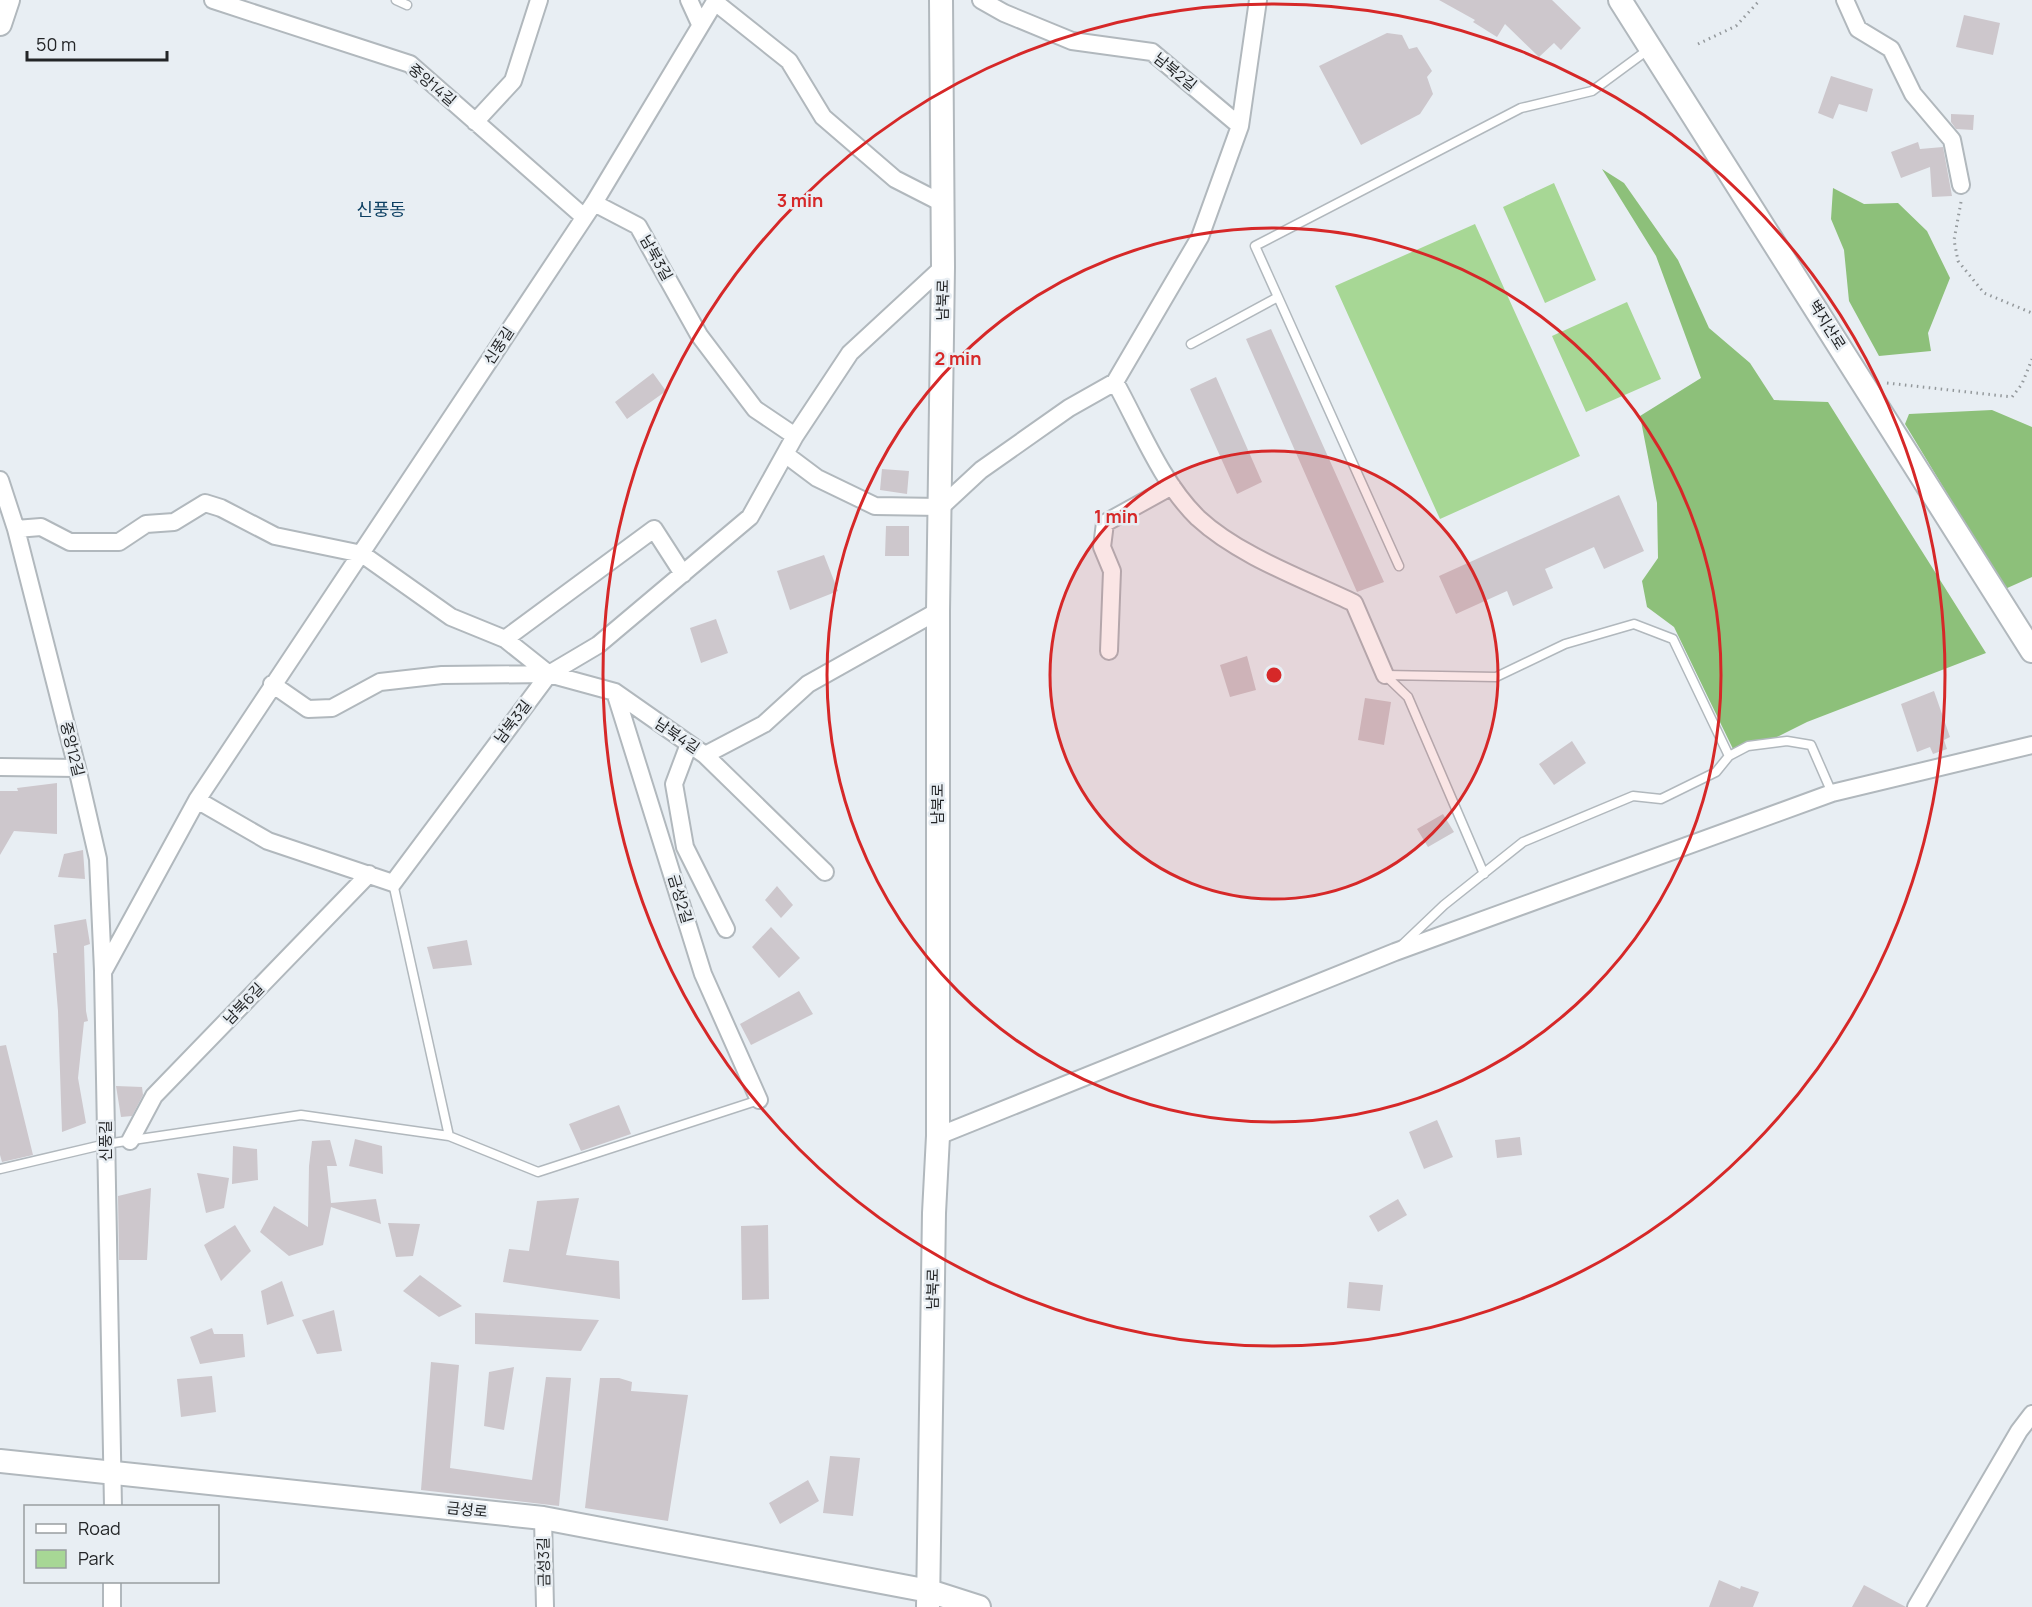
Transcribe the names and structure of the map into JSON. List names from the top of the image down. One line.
{"streets":{"street":["남북2길","중앙14길","남북3길","남북로","벽지산로","신풍길","남북4길","중앙12길","금성2길","남북6길","금성로","금성3길"]},"crossings":[["중앙14길","신풍길"],["남북3길","남북로"],["남북3길","신풍길"],["남북3길","남북4길"],["남북로","금성로"],["신풍길","남북4길"],["신풍길","중앙12길"],["신풍길","금성로"],["남북4길","금성2길"],["금성로","금성3길"]],"districts":["신풍동"],"legend":["Road","Park"],"scale_bar":"50 m","rings":["3 min","2 min","1 min"]}
